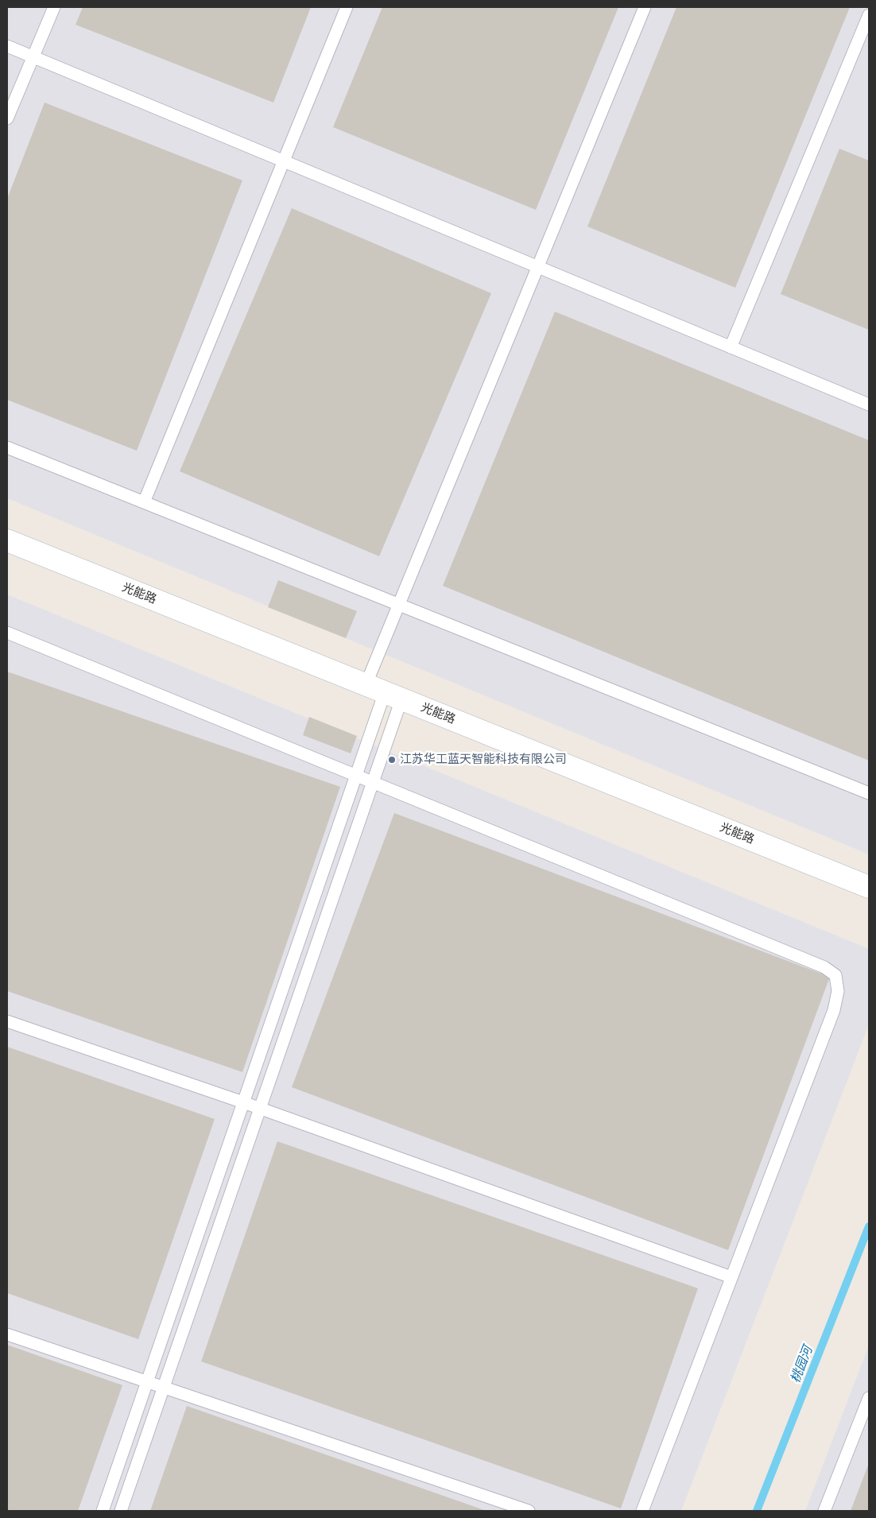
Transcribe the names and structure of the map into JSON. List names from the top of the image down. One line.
{"streets":{"street":["光能路"]},"water":["桃园河"],"places":["江苏华工蓝天智能科技有限公司"]}
